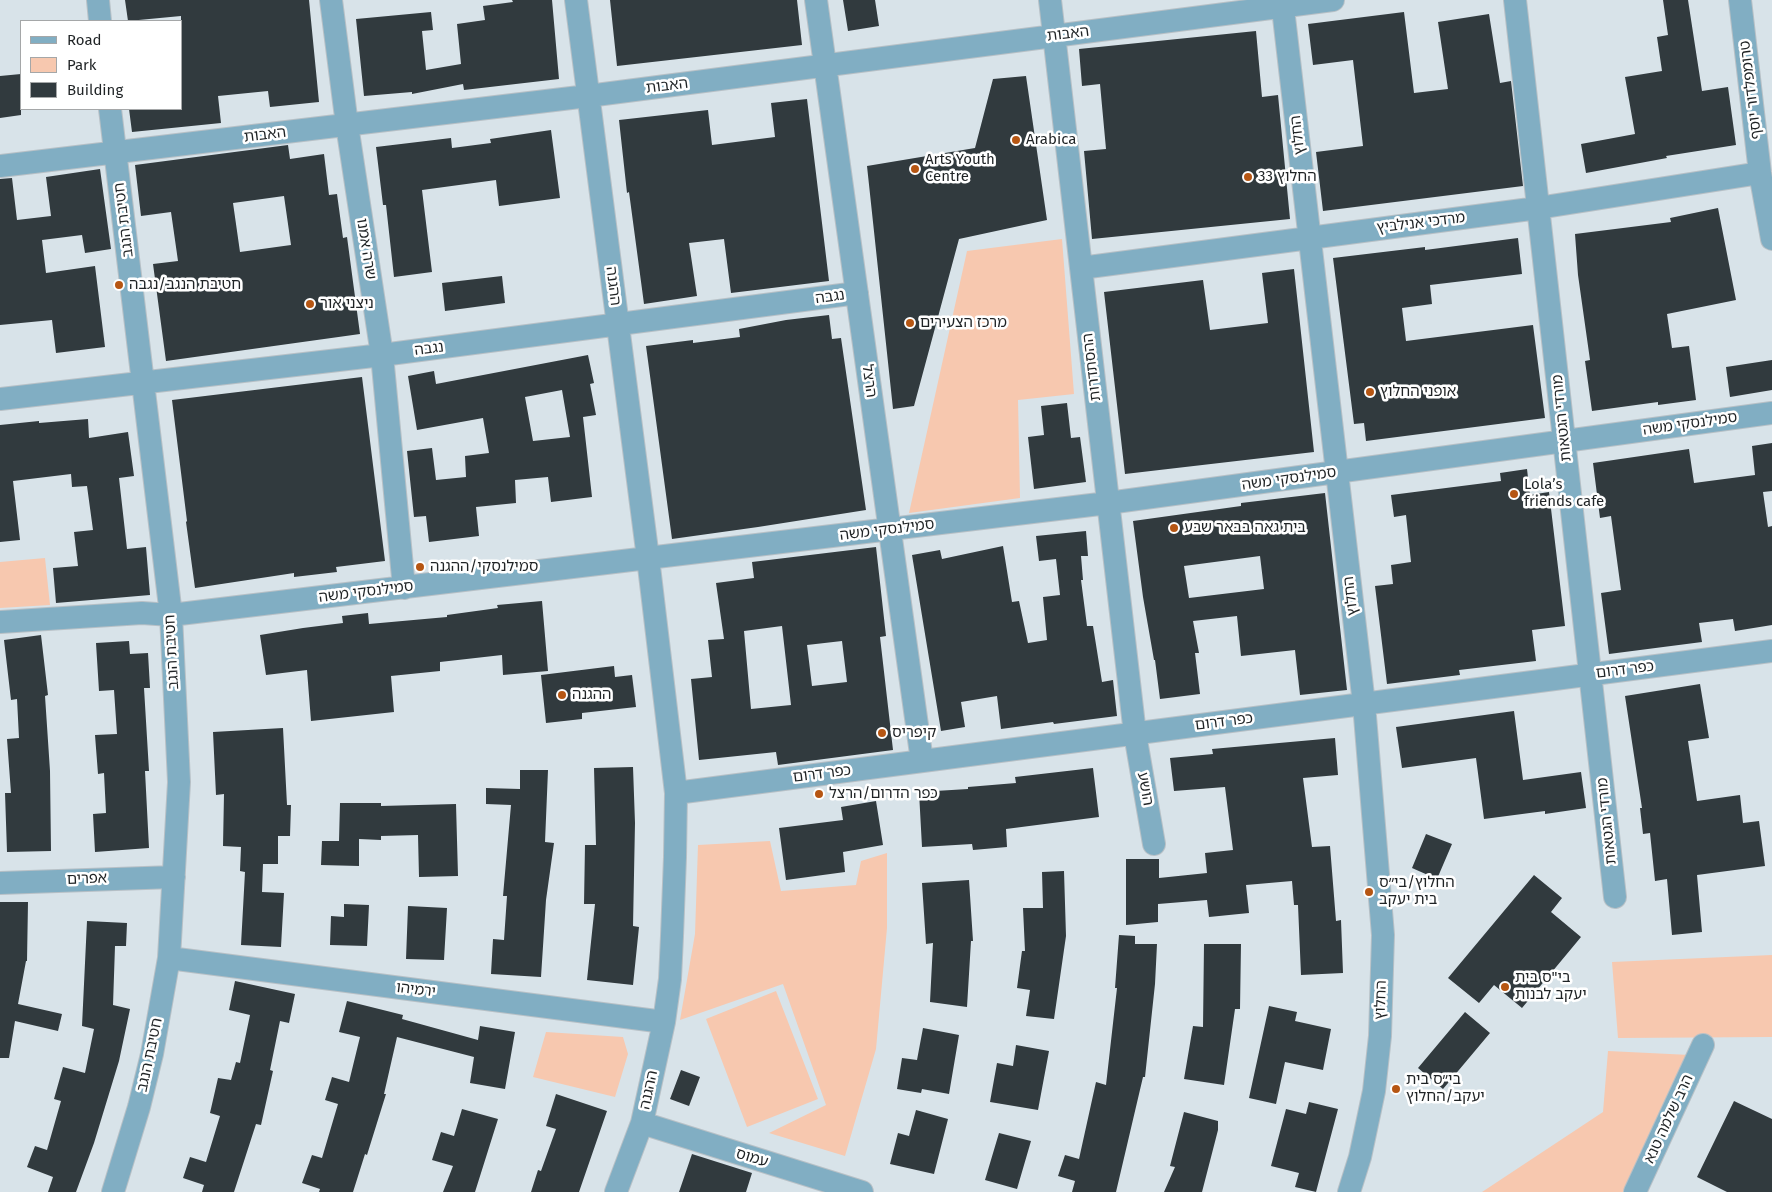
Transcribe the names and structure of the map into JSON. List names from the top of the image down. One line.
{"streets":{"street":["האבות","טרומפלדור יוסף","החלוץ","חטיבת הנגב","מרדכי אנילביץ","שרה אמנו","ההגנה","נגבה","ההסתדרות","הרצל","מורדי הגטאות","סמילנסקי משה","כפר דרום","הושע","אפרים","ירמיהו","הרב שלמה טנא","עמוס"]},"crossings":[["האבות","החלוץ"],["האבות","חטיבת הנגב"],["האבות","שרה אמנו"],["האבות","ההגנה"],["האבות","ההסתדרות"],["האבות","הרצל"],["טרומפלדור יוסף","מרדכי אנילביץ"],["החלוץ","מרדכי אנילביץ"],["החלוץ","סמילנסקי משה"],["החלוץ","כפר דרום"],["חטיבת הנגב","נגבה"],["חטיבת הנגב","סמילנסקי משה"],["חטיבת הנגב","אפרים"],["חטיבת הנגב","ירמיהו"],["מרדכי אנילביץ","ההסתדרות"],["מרדכי אנילביץ","מורדי הגטאות"],["שרה אמנו","נגבה"],["שרה אמנו","סמילנסקי משה"],["ההגנה","נגבה"],["ההגנה","סמילנסקי משה"],["ההגנה","כפר דרום"],["ההגנה","ירמיהו"],["ההגנה","עמוס"],["נגבה","הרצל"],["ההסתדרות","סמילנסקי משה"],["ההסתדרות","כפר דרום"],["ההסתדרות","הושע"],["הרצל","סמילנסקי משה"],["הרצל","כפר דרום"],["מורדי הגטאות","סמילנסקי משה"],["מורדי הגטאות","כפר דרום"],["כפר דרום","הושע"]],"places":["Arabica","Arts Youth Centre","החלוץ 33","חטיבת הנגב/נגבה","ניצני אור","מרכז הצעירים","אופני החלוץ","Lola’s friends cafe","בית גאה בבאר שבע","סמילנסקי/ההגנה","ההגנה","קיפריס","כפר הדרום/הרצל","החלוץ/בי״ס בית יעקב","בי\"ס בית יעקב לבנות","בי״ס בית יעקב/החלוץ"],"legend":["Road","Park","Building"]}
